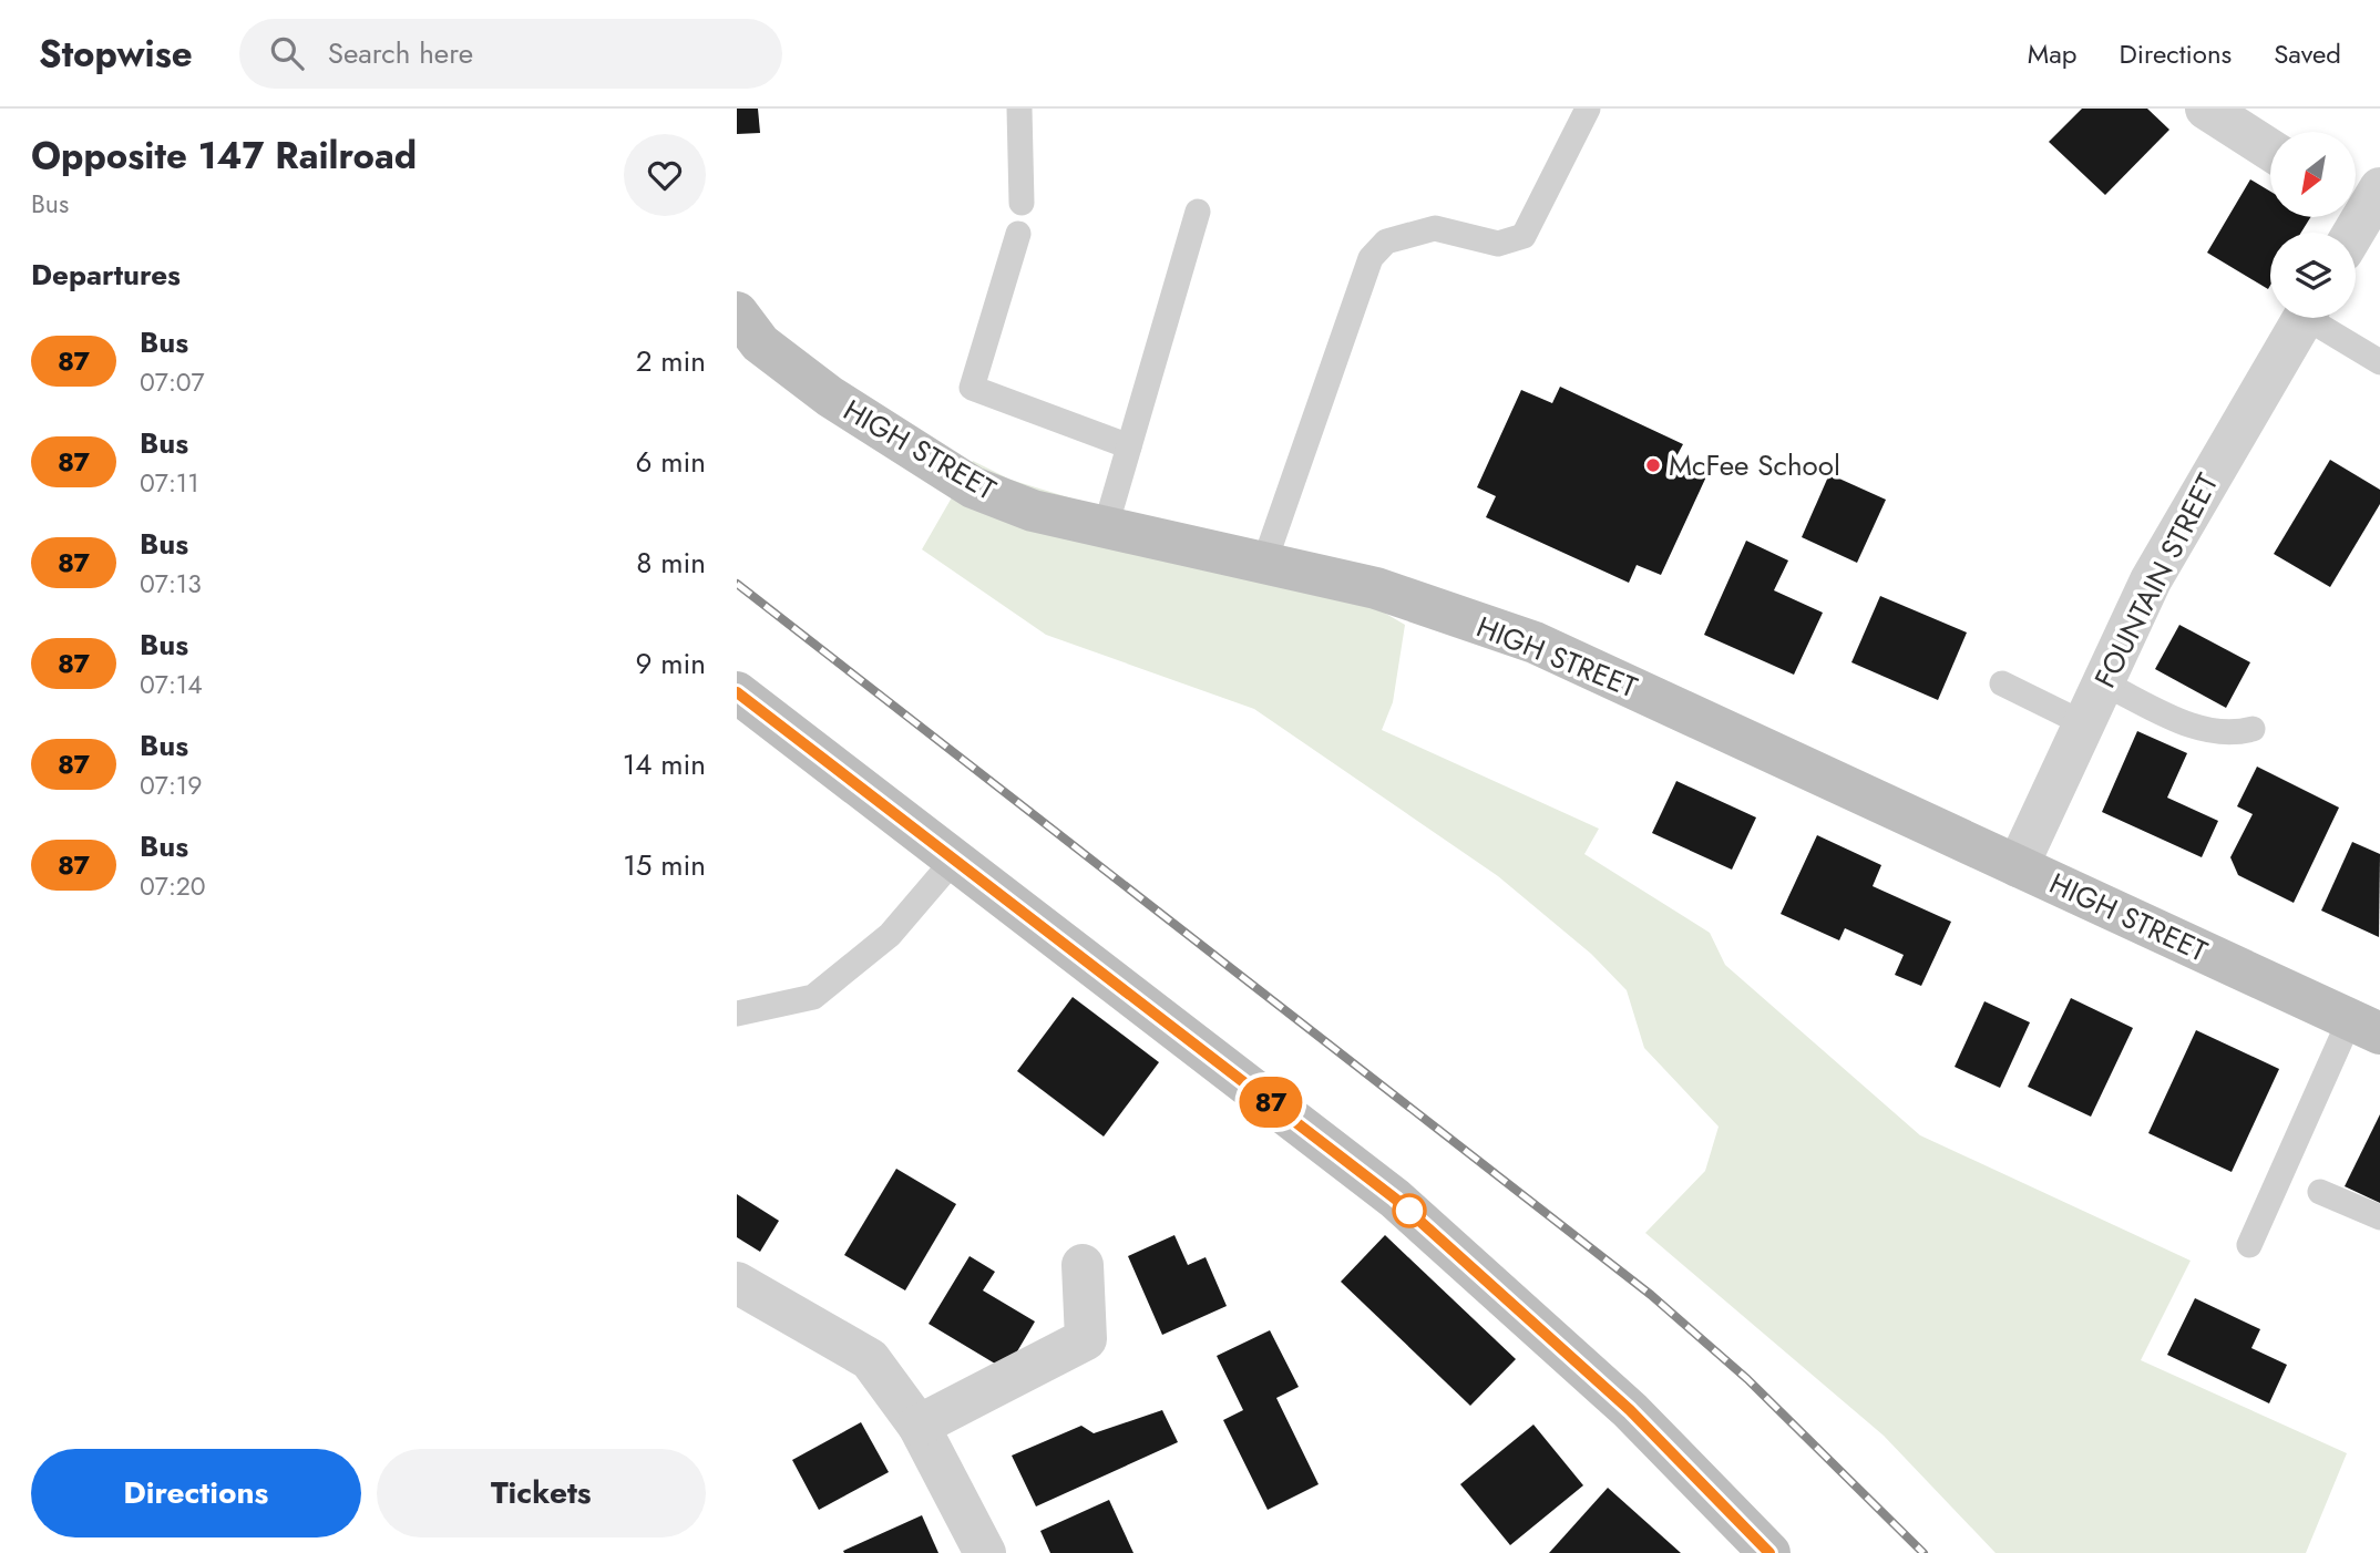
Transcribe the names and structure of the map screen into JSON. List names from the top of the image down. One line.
{"streets":{"main road":["HIGH STREET"],"street":["FOUNTAIN STREET"]},"crossings":[["HIGH STREET","FOUNTAIN STREET"]],"places":["McFee School"],"lines":["bus line 87"],"north":"bottom left","page":{"header":"Stopwise","search":"Search here","nav":["Map","Directions","Saved"],"heading":[["Opposite 147 Railroad","Bus"],"Departures"],"on_map":"87","list":[{"mark":"87","name":"Bus","note":"07:07","value":"2 min"},{"mark":"87","name":"Bus","note":"07:11","value":"6 min"},{"mark":"87","name":"Bus","note":"07:13","value":"8 min"},{"mark":"87","name":"Bus","note":"07:14","value":"9 min"},{"mark":"87","name":"Bus","note":"07:19","value":"14 min"},{"mark":"87","name":"Bus","note":"07:20","value":"15 min"}],"buttons":["Directions","Tickets"]}}
